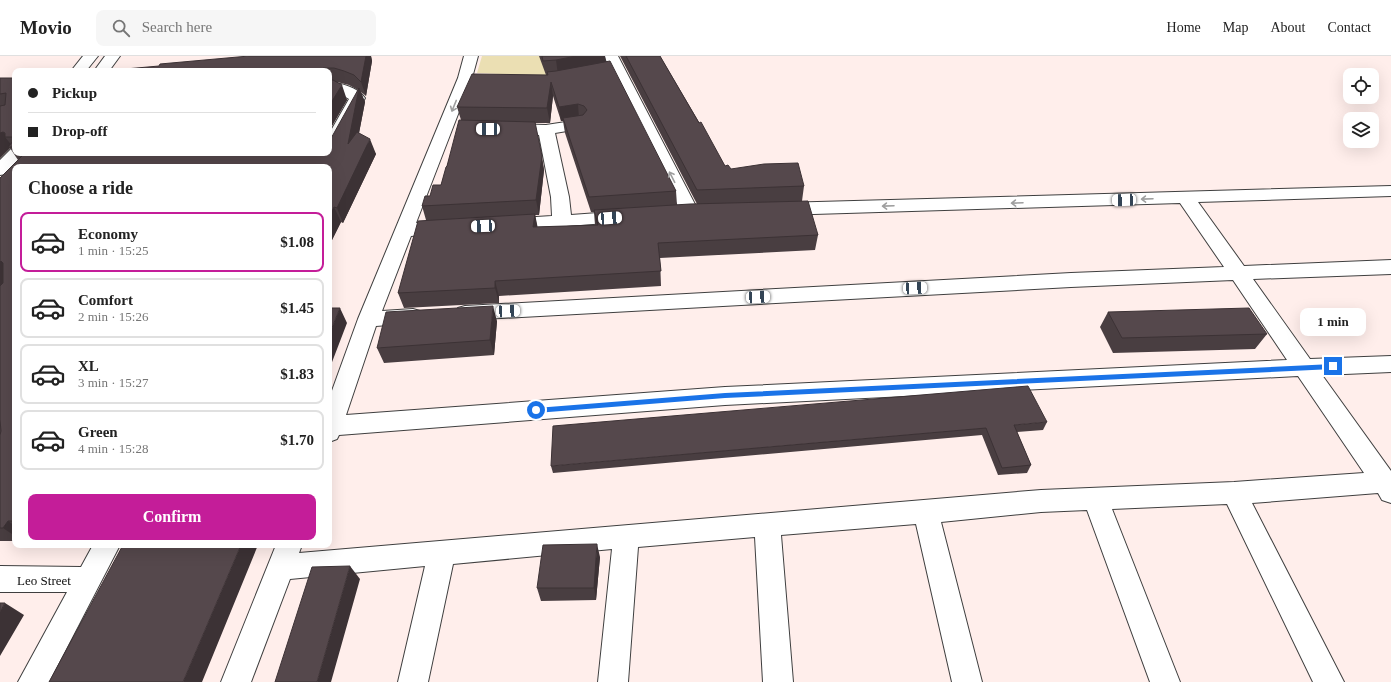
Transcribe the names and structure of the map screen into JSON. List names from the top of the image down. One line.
{"streets":{"street":["Leo Street"]},"page":{"header":"Movio","search":"Search here","nav":["Home","Map","About","Contact"],"banner":["Pickup","Drop-off"],"heading":"Choose a ride","list":[{"name":"Economy","note":"1 min · 15:25","value":"$1.08"},{"name":"Comfort","note":"2 min · 15:26","value":"$1.45"},{"name":"XL","note":"3 min · 15:27","value":"$1.83"},{"name":"Green","note":"4 min · 15:28","value":"$1.70"}],"bubble":"1 min","buttons":"Confirm"}}
